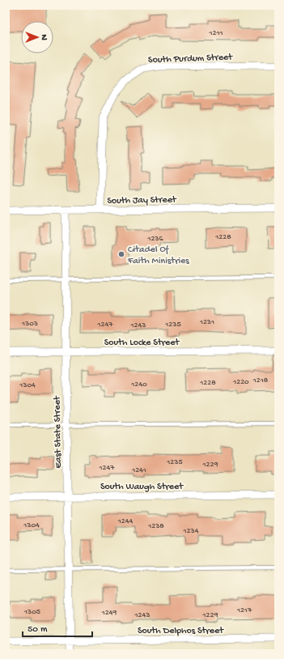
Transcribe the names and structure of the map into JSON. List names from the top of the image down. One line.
{"streets":{"street":["South Purdum Street","South Jay Street","South Locke Street","East State Street","South Waugh Street","South Delphos Street"]},"crossings":[["South Purdum Street","South Jay Street"],["South Jay Street","East State Street"],["South Locke Street","East State Street"],["East State Street","South Waugh Street"],["East State Street","South Delphos Street"]],"places":["Citadel Of Faith Ministries"],"house_numbers":["1211","1228","1236","1231","1303","1247","1235","1243","1218","1220","1228","1240","1304","1235","1229","1247","1241","1244","1304","1238","1234","1217","1305","1249","1243","1229"],"scale_bar":"50 m","north":"right"}
